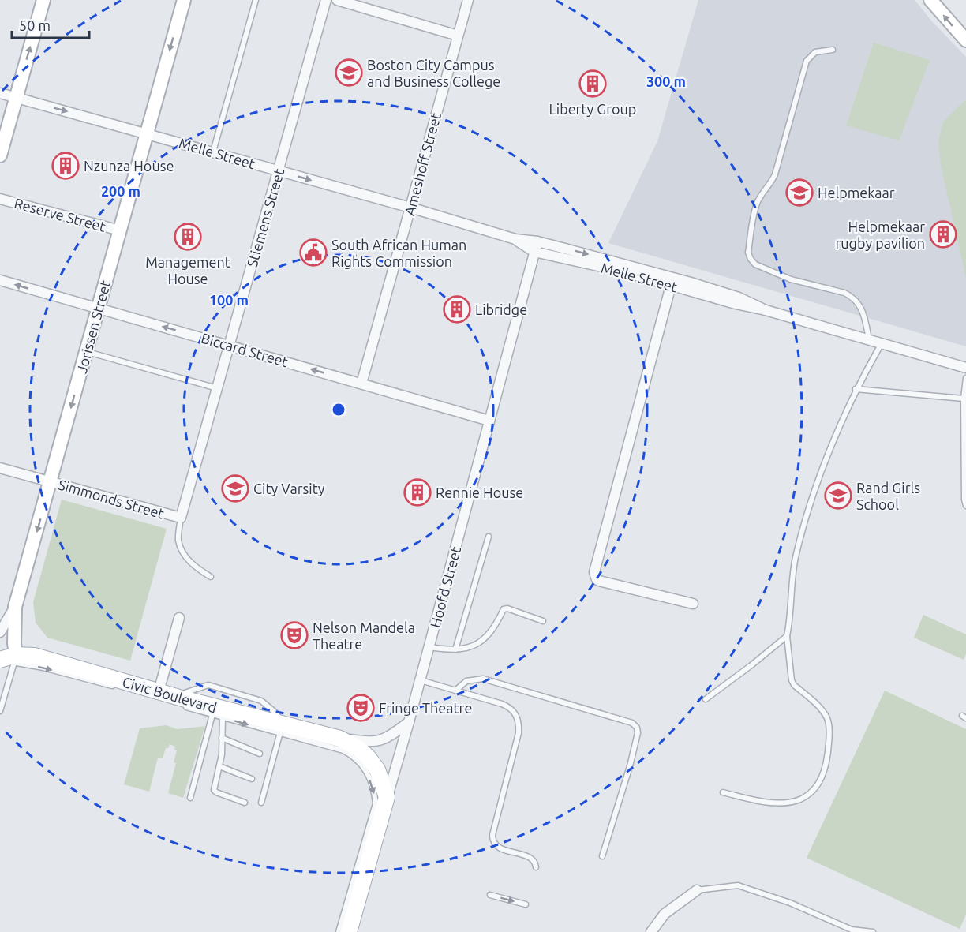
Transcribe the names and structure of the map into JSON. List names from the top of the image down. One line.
{"streets":{"main road":["Jorissen Street","Hoofd Street","Civic Boulevard"],"street":["Melle Street","Ameshoff Street","Reserve Street","Stiemens Street","Biccard Street","Simmonds Street"]},"crossings":[["Melle Street","Ameshoff Street"],["Melle Street","Stiemens Street"],["Melle Street","Jorissen Street"],["Melle Street","Hoofd Street"],["Ameshoff Street","Biccard Street"],["Reserve Street","Jorissen Street"],["Stiemens Street","Biccard Street"],["Stiemens Street","Simmonds Street"],["Jorissen Street","Biccard Street"],["Jorissen Street","Simmonds Street"],["Jorissen Street","Civic Boulevard"],["Biccard Street","Hoofd Street"],["Hoofd Street","Civic Boulevard"]],"one_way":["Jorissen Street","Biccard Street"],"places":{"school or university":["Boston City Campus and Business College","Helpmekaar","City Varsity","Rand Girls School"],"building":["Liberty Group","Nzunza House","Helpmekaar rugby pavilion","Management House","Libridge","Rennie House"],"public building":["South African Human Rights Commission"],"theatre":["Nelson Mandela Theatre","Fringe Theatre"]},"scale_bar":"50 m","rings":["300 m","200 m","100 m"]}
